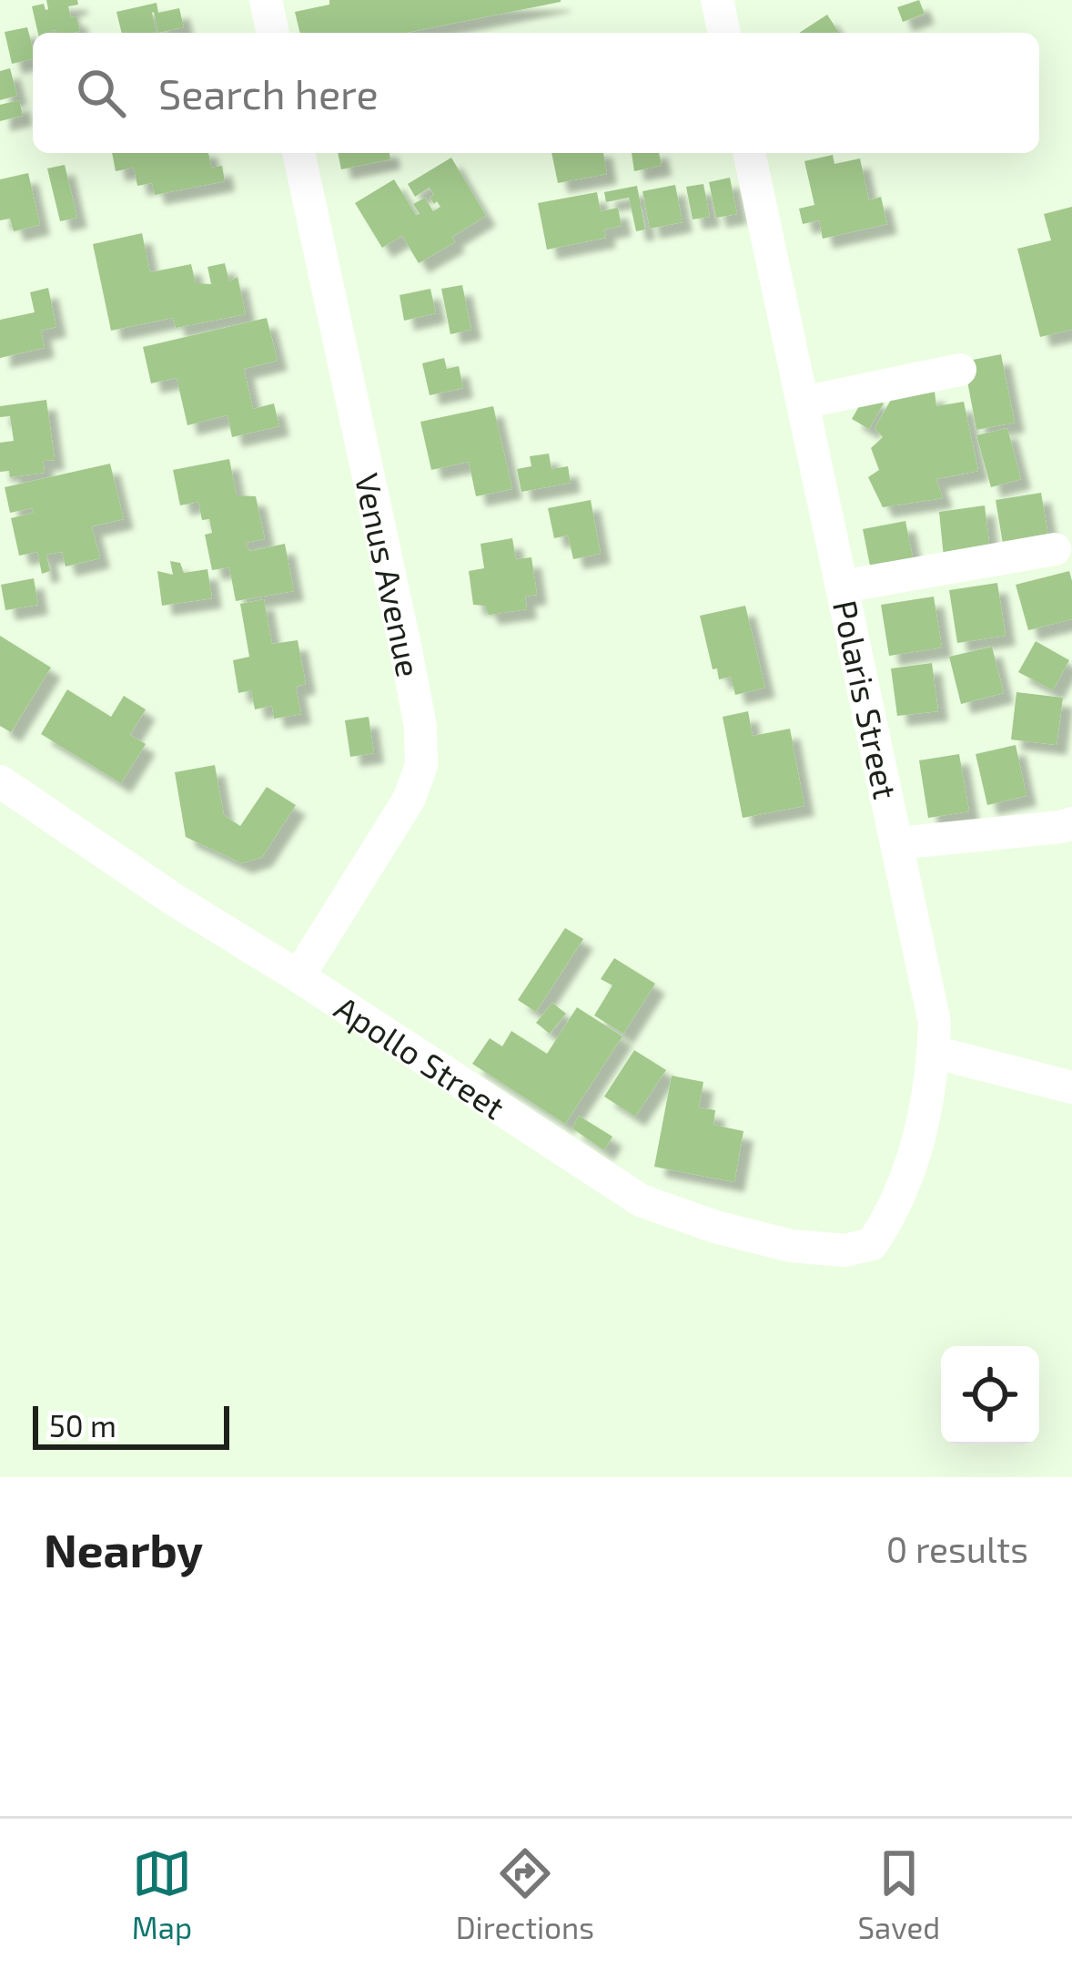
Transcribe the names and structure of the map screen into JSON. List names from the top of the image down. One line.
{"streets":{"street":["Venus Avenue","Polaris Street","Apollo Street"]},"crossings":[["Venus Avenue","Apollo Street"],["Polaris Street","Apollo Street"]],"scale_bar":"50 m","page":{"search":"Search here","scale":"50 m","heading":["Nearby","0 results"],"nav":["Map","Directions","Saved"]}}
